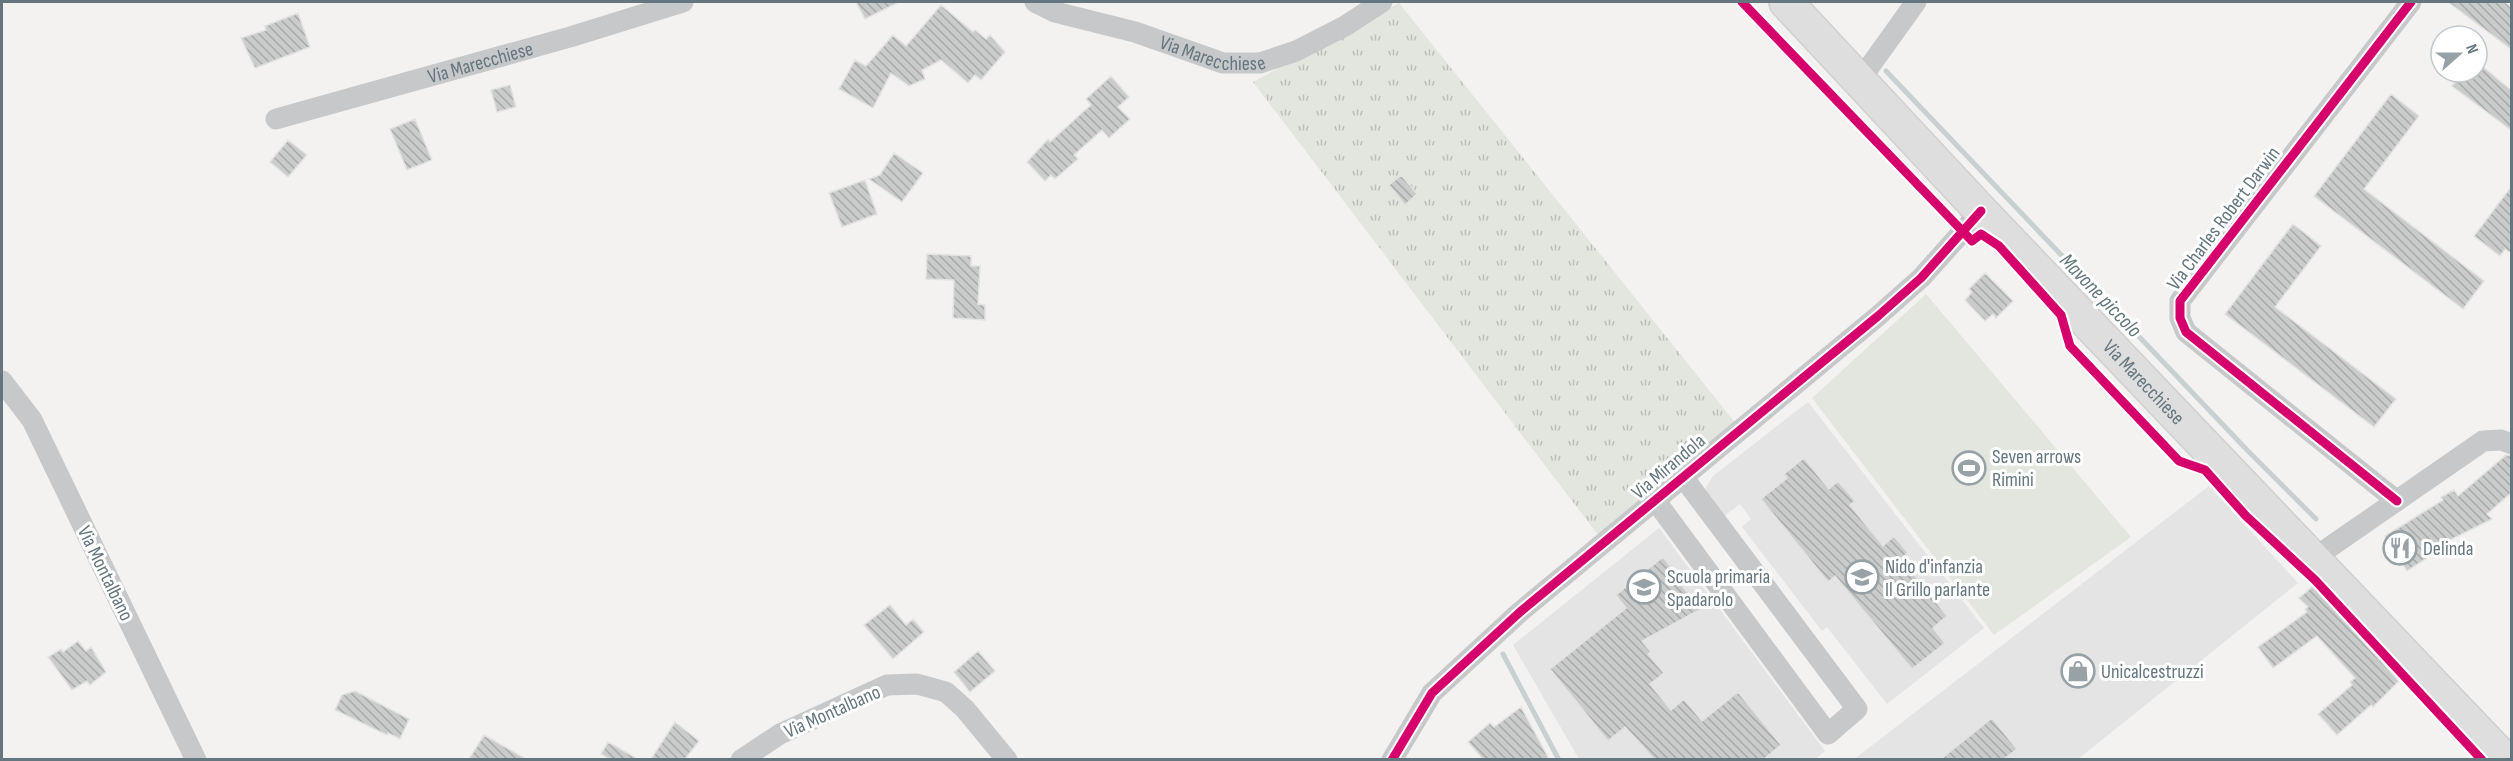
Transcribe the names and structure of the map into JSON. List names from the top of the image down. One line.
{"streets":{"main road":["Via Marecchiese"],"street":["Via Charles Robert Darwin","Via Mirandola","Via Montalbano"]},"crossings":[["Via Marecchiese","Via Mirandola"]],"water":["Mavone piccolo"],"places":{"sports":["Seven arrows Rimini"],"restaurant":["Delinda"],"school or university":["Nido d'infanzia Il Grillo parlante","Scuola primaria Spadarolo"],"shop":["Unicalcestruzzi"]},"north":"right"}
